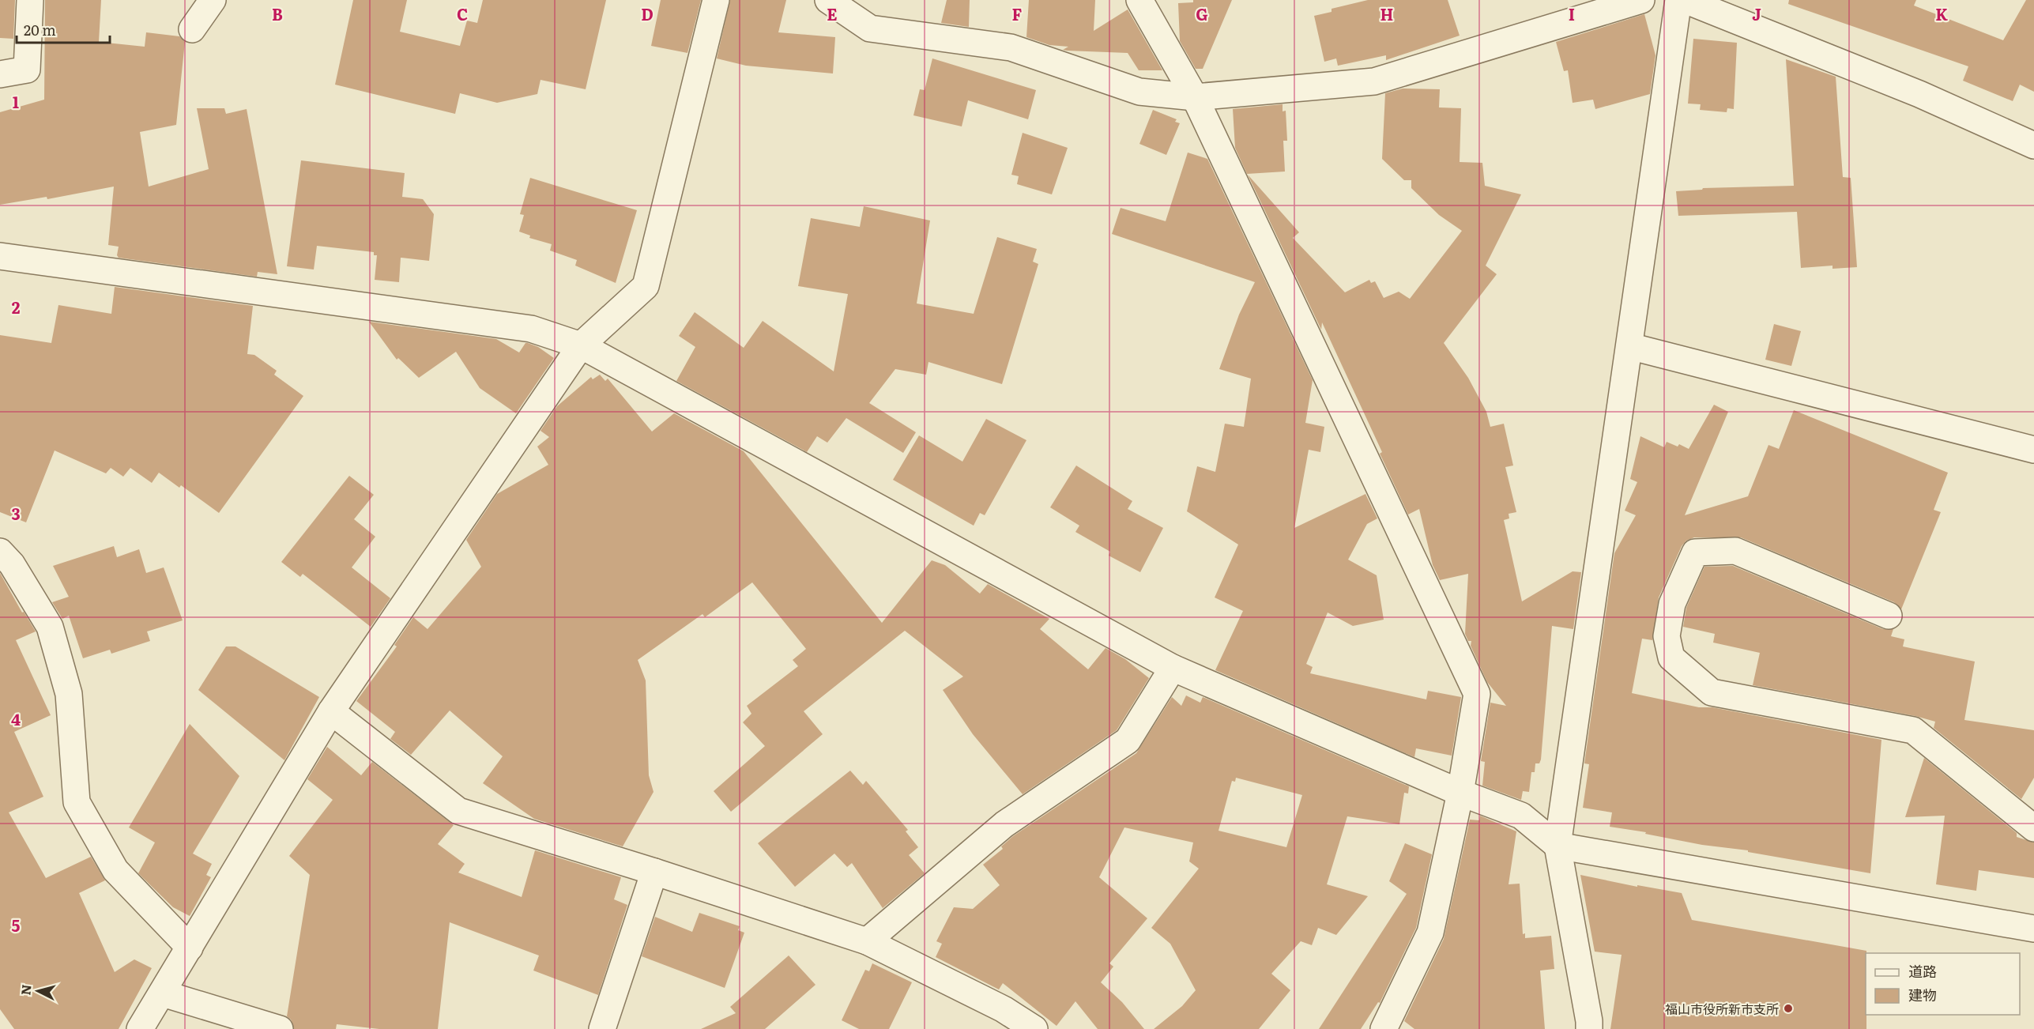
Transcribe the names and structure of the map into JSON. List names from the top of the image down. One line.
{"places":["福山市役所新市支所"],"legend":["道路","建物"],"scale_bar":"20 m","north":"left","grid":{"columns":["B","C","D","E","F","G","H","I","J","K"],"rows":["1","2","3","4","5"]}}
